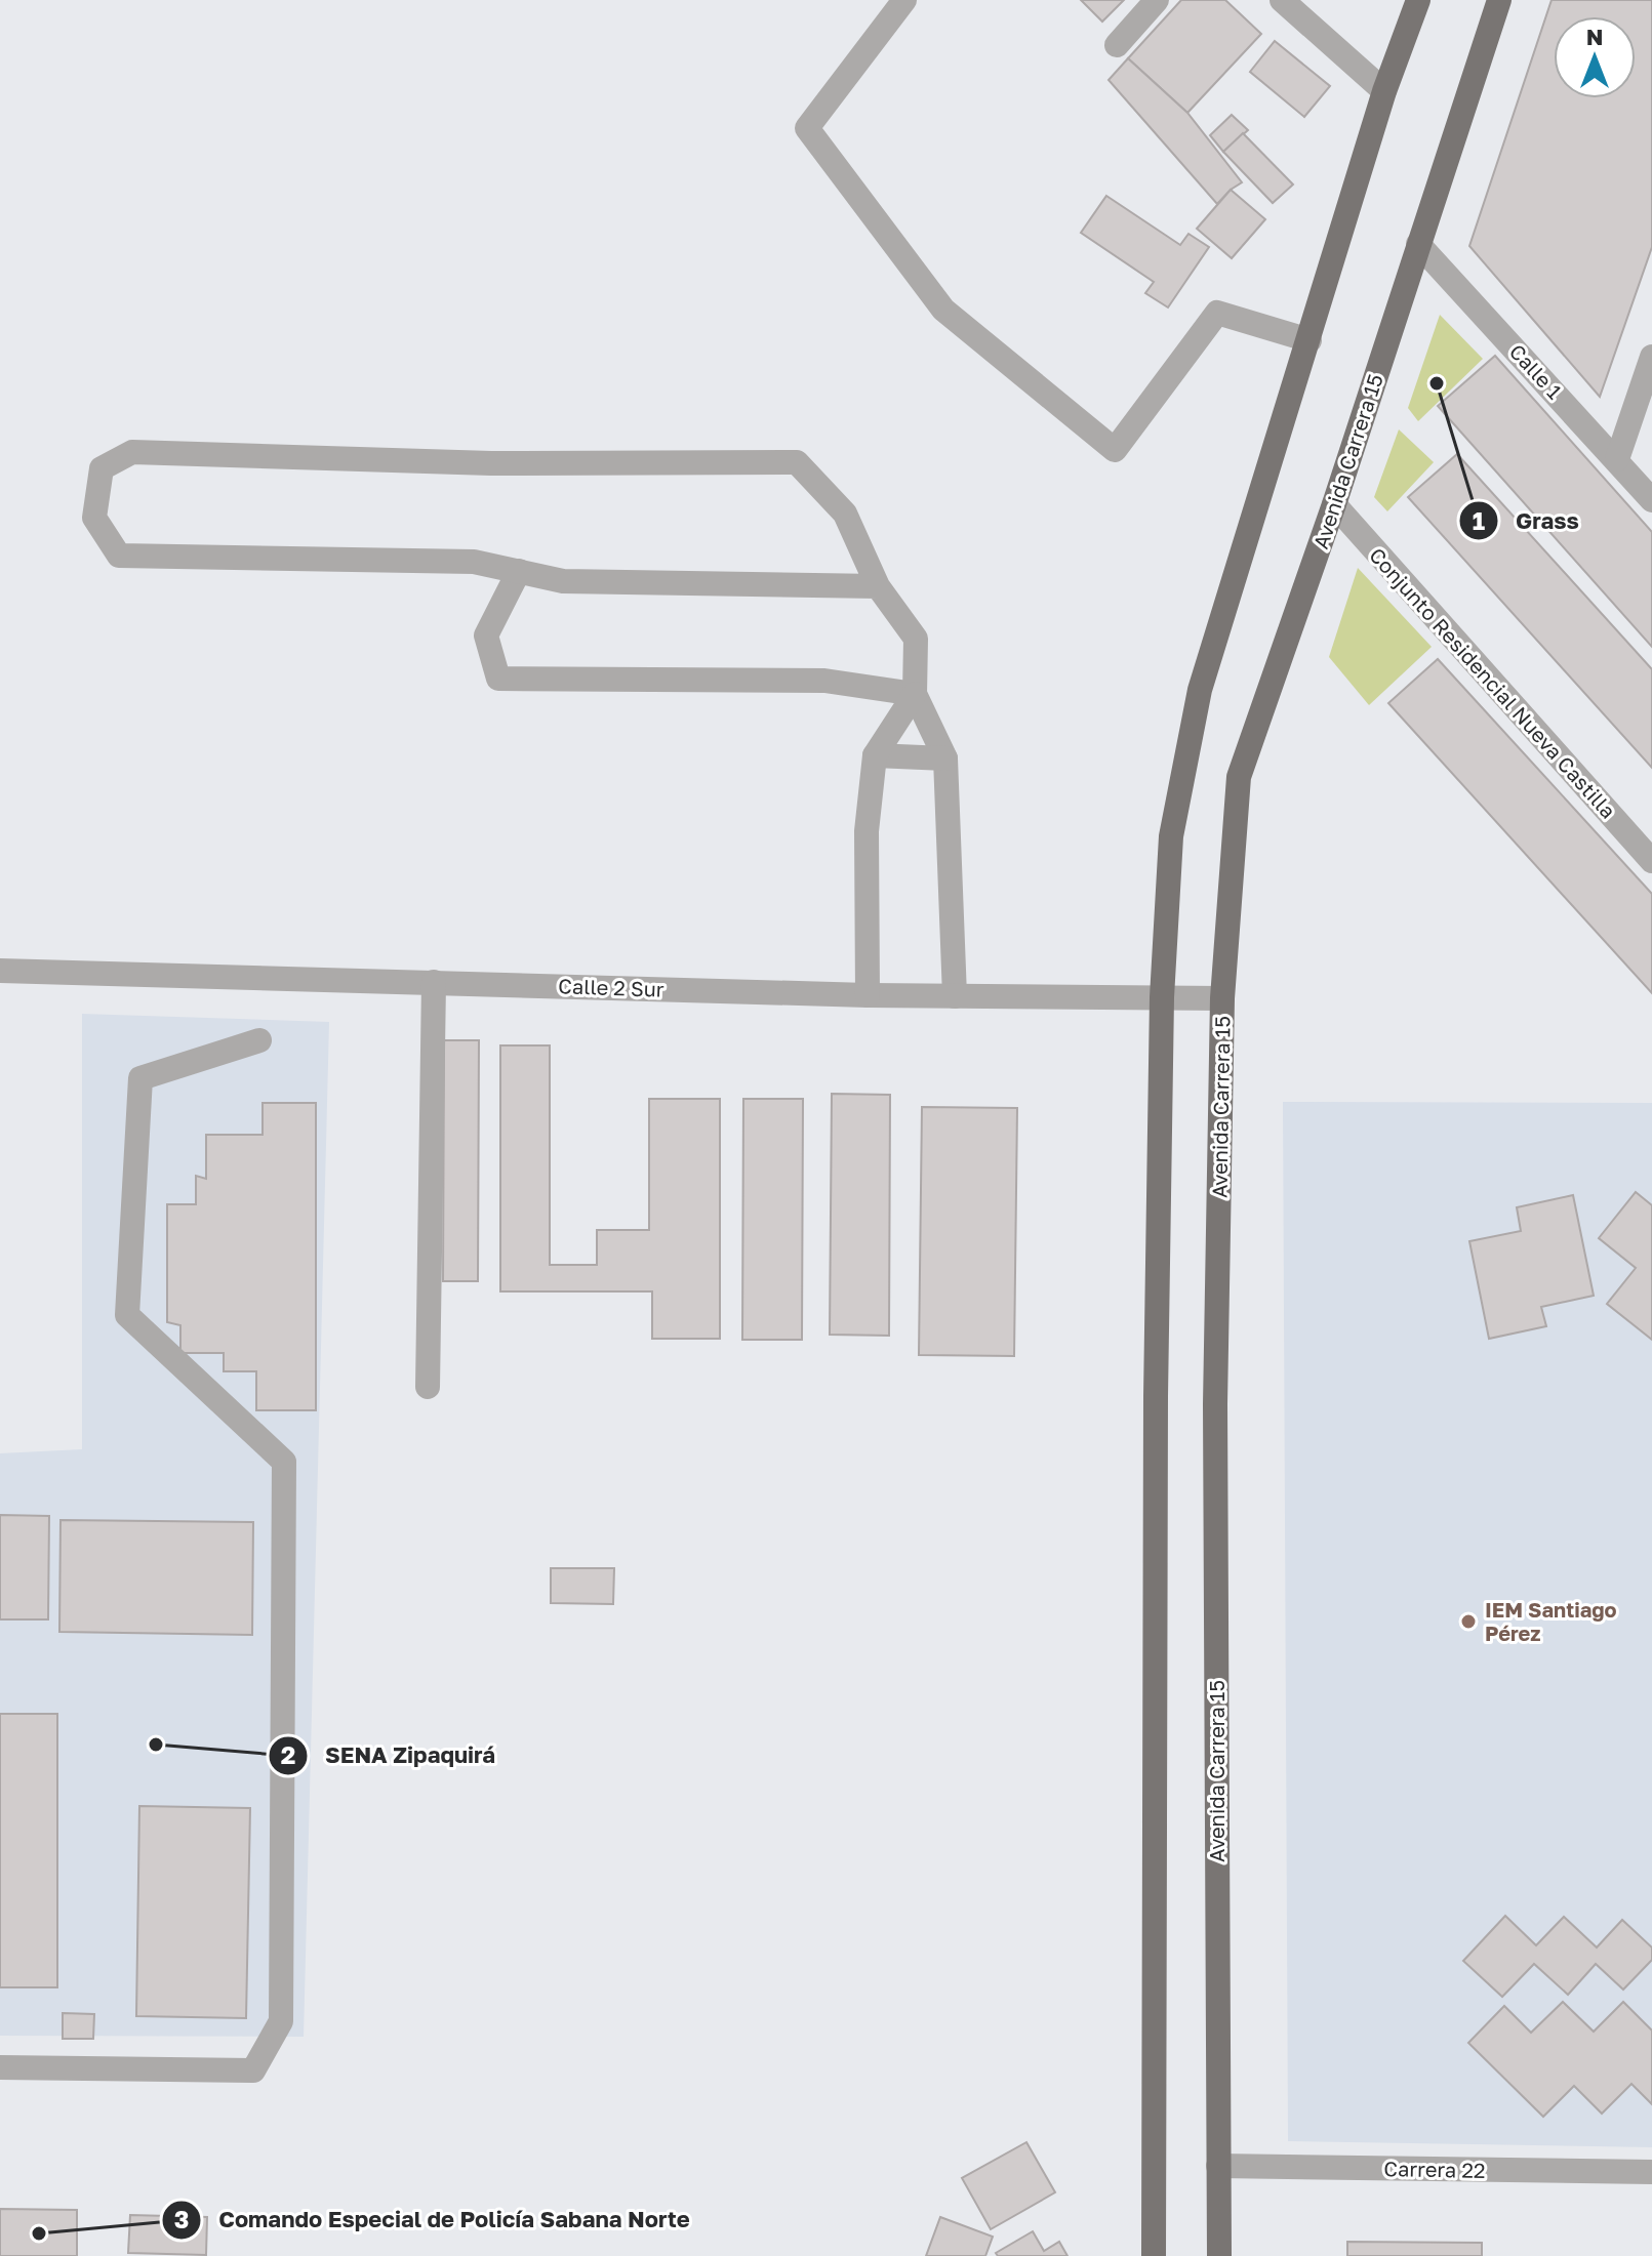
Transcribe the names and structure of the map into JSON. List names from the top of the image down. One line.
{"streets":{"main road":["Avenida Carrera 15"],"street":["Calle 1","Conjunto Residencial Nueva Castilla","Calle 2 Sur","Carrera 22"]},"crossings":[["Calle 1","Avenida Carrera 15"],["Avenida Carrera 15","Conjunto Residencial Nueva Castilla"],["Avenida Carrera 15","Calle 2 Sur"],["Avenida Carrera 15","Carrera 22"]],"places":["Grass","IEM Santiago Pérez","SENA Zipaquirá","Comando Especial de Policía Sabana Norte"],"north":"top"}
